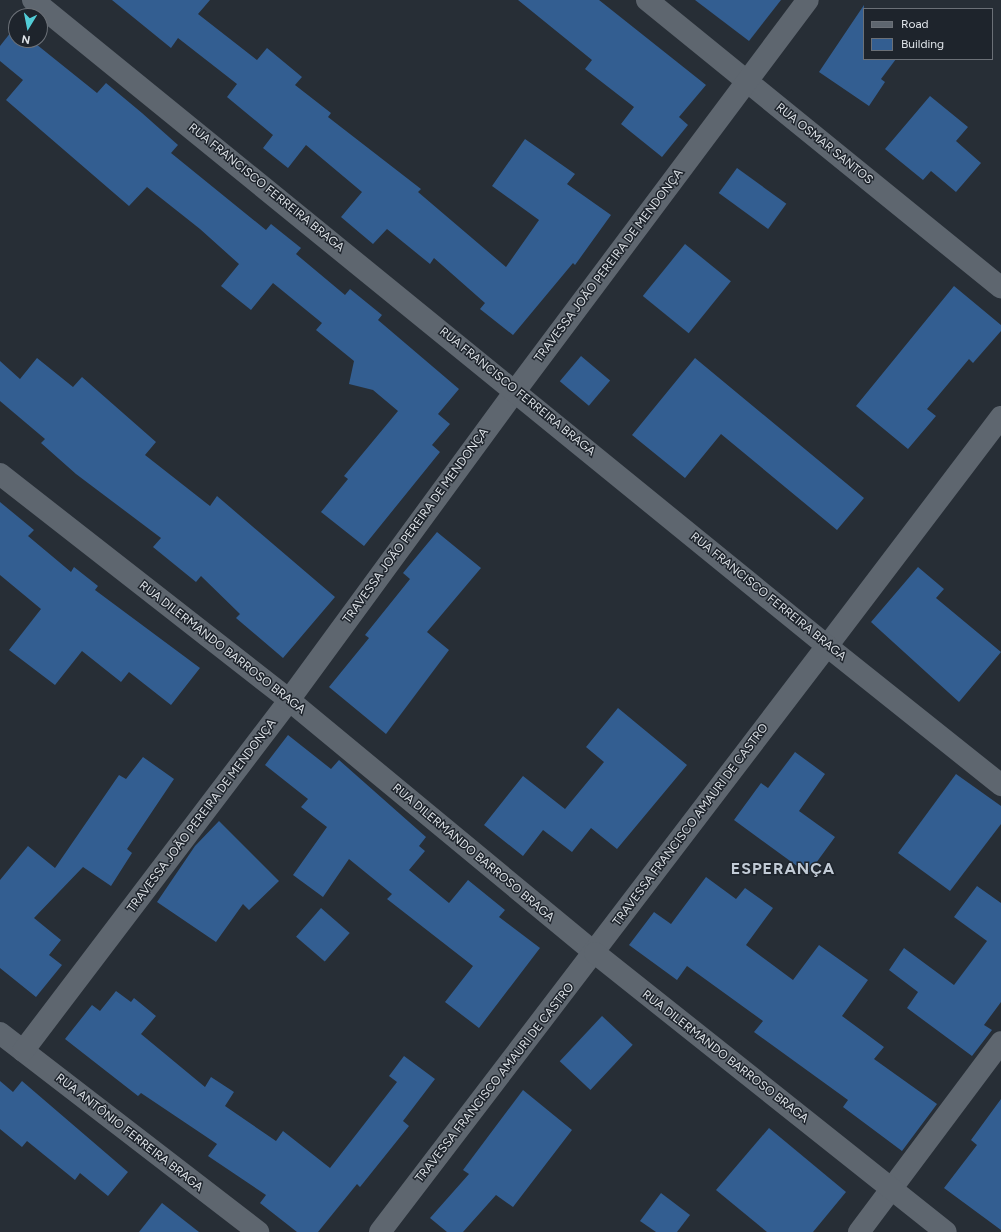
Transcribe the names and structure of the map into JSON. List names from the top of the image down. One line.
{"streets":{"street":["RUA OSMAR SANTOS","RUA FRANCISCO FERREIRA BRAGA","TRAVESSA JOÃO PEREIRA DE MENDONÇA","RUA DILERMANDO BARROSO BRAGA","TRAVESSA FRANCISCO AMAURI DE CASTRO","RUA ANTÔNIO FERREIRA BRAGA"]},"crossings":[["RUA OSMAR SANTOS","TRAVESSA JOÃO PEREIRA DE MENDONÇA"],["RUA FRANCISCO FERREIRA BRAGA","TRAVESSA JOÃO PEREIRA DE MENDONÇA"],["RUA FRANCISCO FERREIRA BRAGA","TRAVESSA FRANCISCO AMAURI DE CASTRO"],["TRAVESSA JOÃO PEREIRA DE MENDONÇA","RUA DILERMANDO BARROSO BRAGA"],["TRAVESSA JOÃO PEREIRA DE MENDONÇA","RUA ANTÔNIO FERREIRA BRAGA"],["RUA DILERMANDO BARROSO BRAGA","TRAVESSA FRANCISCO AMAURI DE CASTRO"]],"districts":["ESPERANÇA"],"legend":["Road","Building"],"north":"bottom"}
